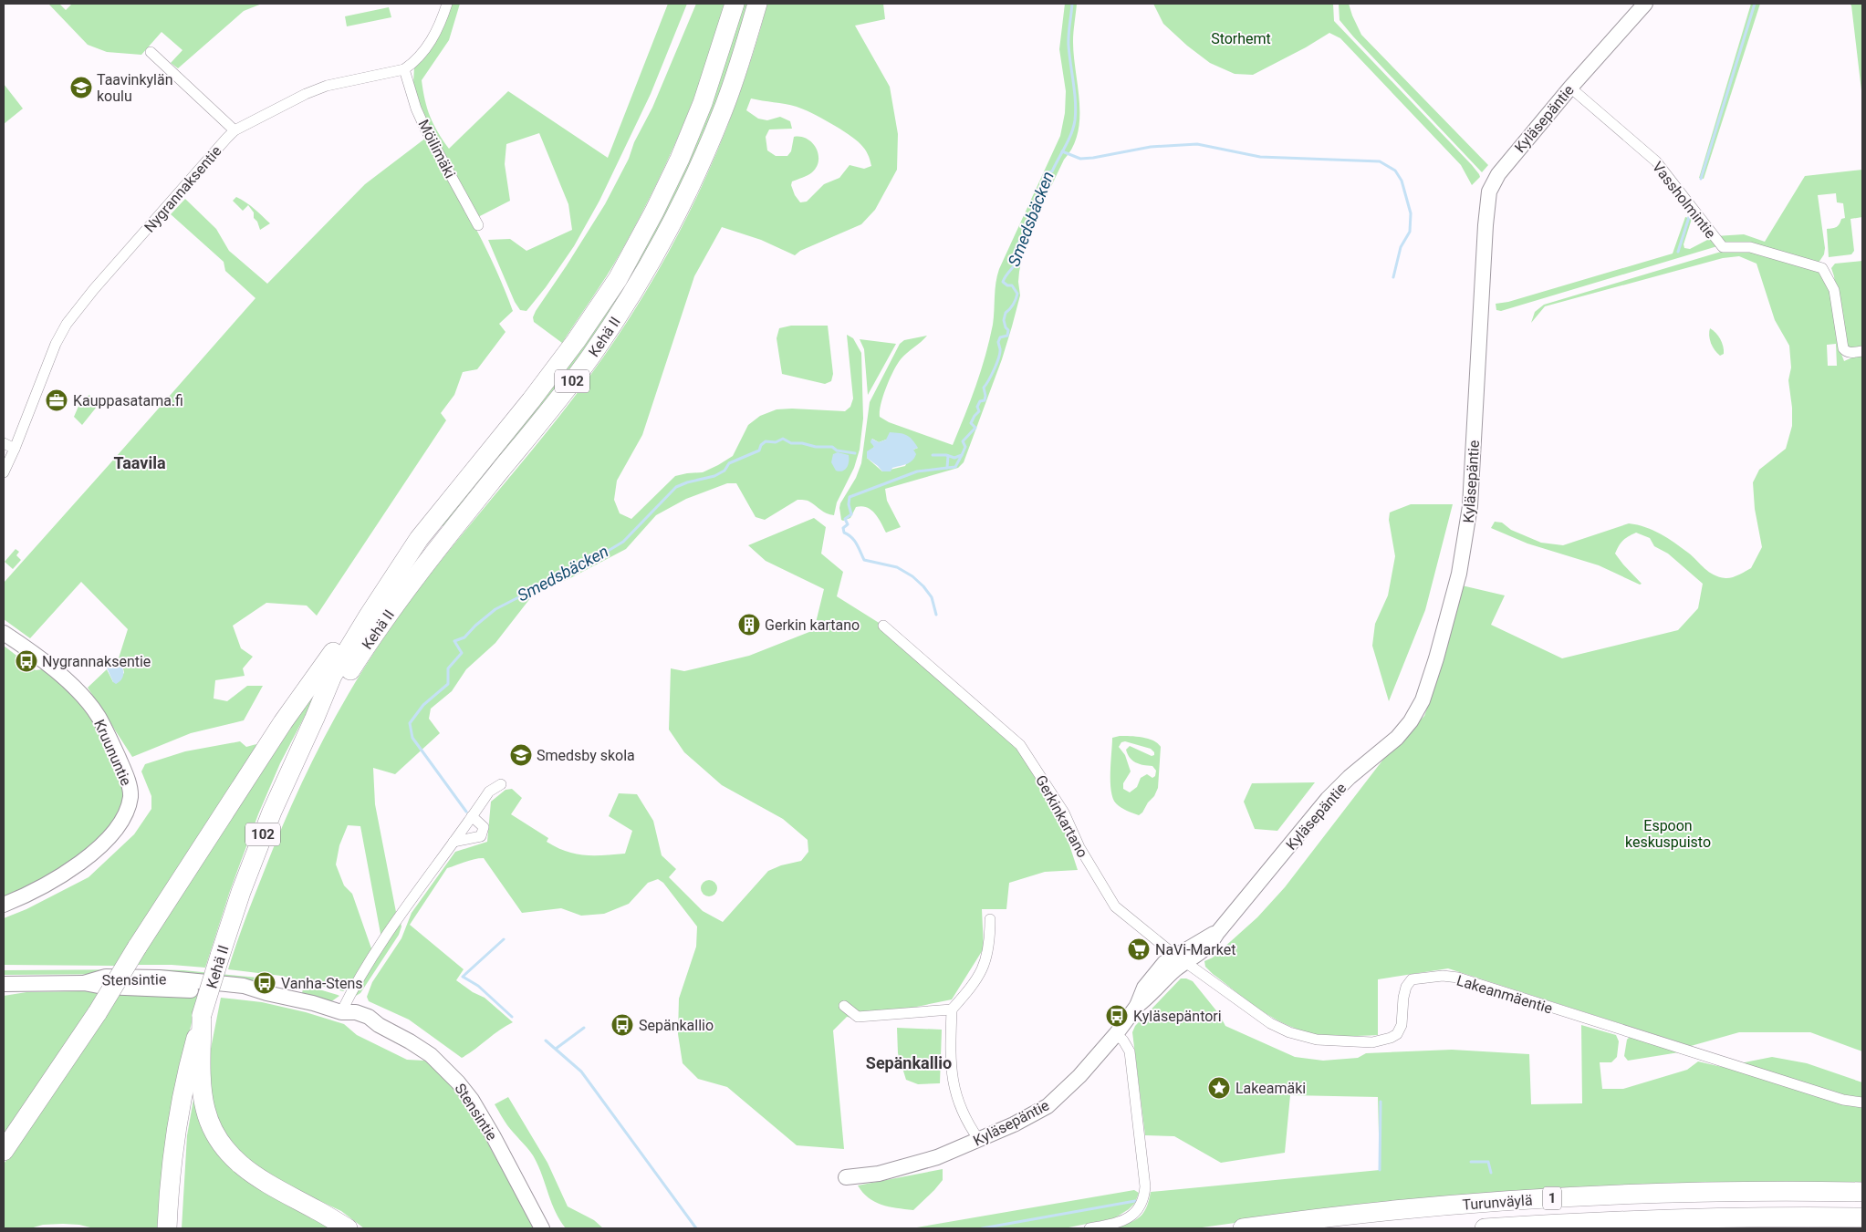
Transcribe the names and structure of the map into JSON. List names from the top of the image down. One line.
{"streets":{"highway":["Kehä II","102","1","Turunväylä"],"main road":["Kyläsepäntie","Kruununtie","Stensintie"],"street":["Möilimäki","Nygrannaksentie","Vassholmintie","Gerkinkartano","Lakeanmäentie"]},"crossings":[["Kyläsepäntie","Vassholmintie"],["Kyläsepäntie","Gerkinkartano"],["Kyläsepäntie","Lakeanmäentie"],["Möilimäki","Nygrannaksentie"],["Gerkinkartano","Lakeanmäentie"]],"districts":["Taavila","Sepänkallio"],"water":["Smedsbäcken"],"parks":["Storhemt","Espoon keskuspuisto"],"places":{"school or university":["Taavinkylän koulu","Smedsby skola"],"office":["Kauppasatama.fi"],"building":["Gerkin kartano"],"bus stop":["Nygrannaksentie","Vanha-Stens","Kyläsepäntori","Sepänkallio"],"supermarket":["NaVi-Market"],"place":["Lakeamäki"]}}
